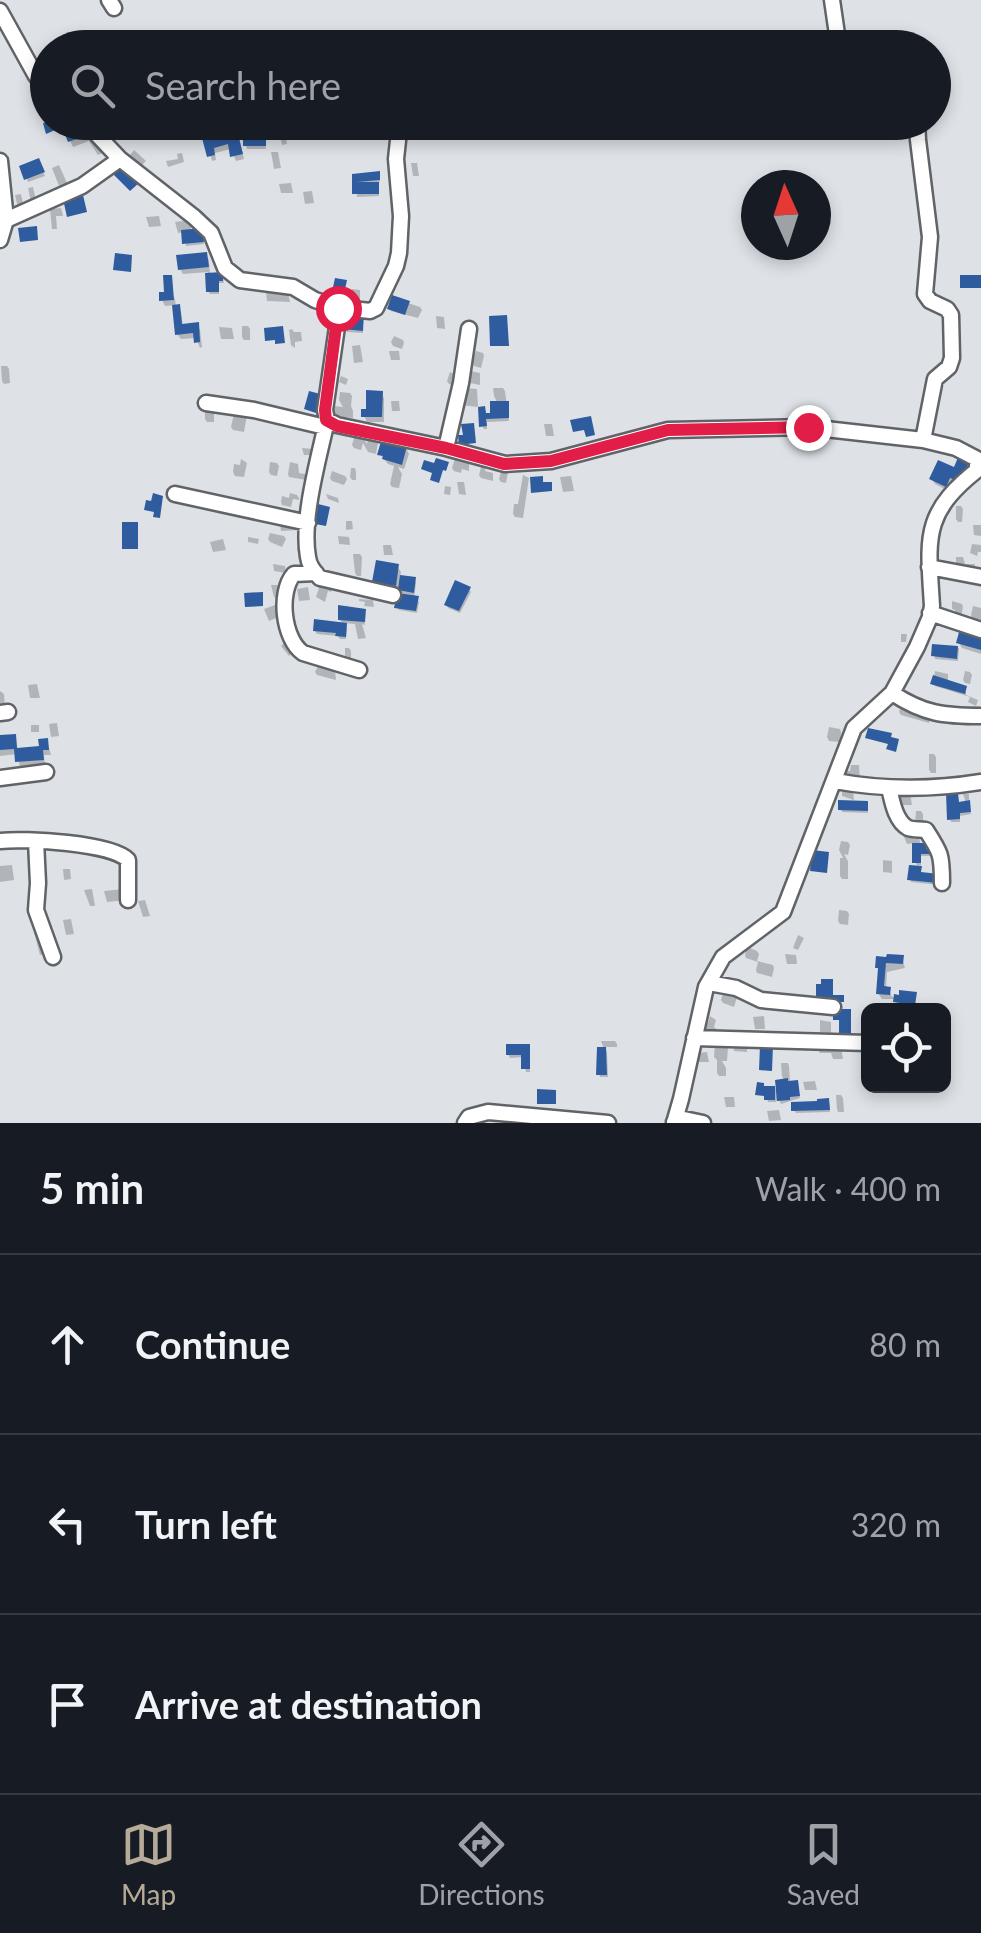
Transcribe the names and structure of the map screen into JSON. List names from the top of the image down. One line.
{"north":"top","page":{"search":"Search here","heading":["5 min","Walk · 400 m"],"list":[["Continue","80 m"],["Turn left","320 m"],"Arrive at destination"],"nav":["Map","Directions","Saved"]}}
